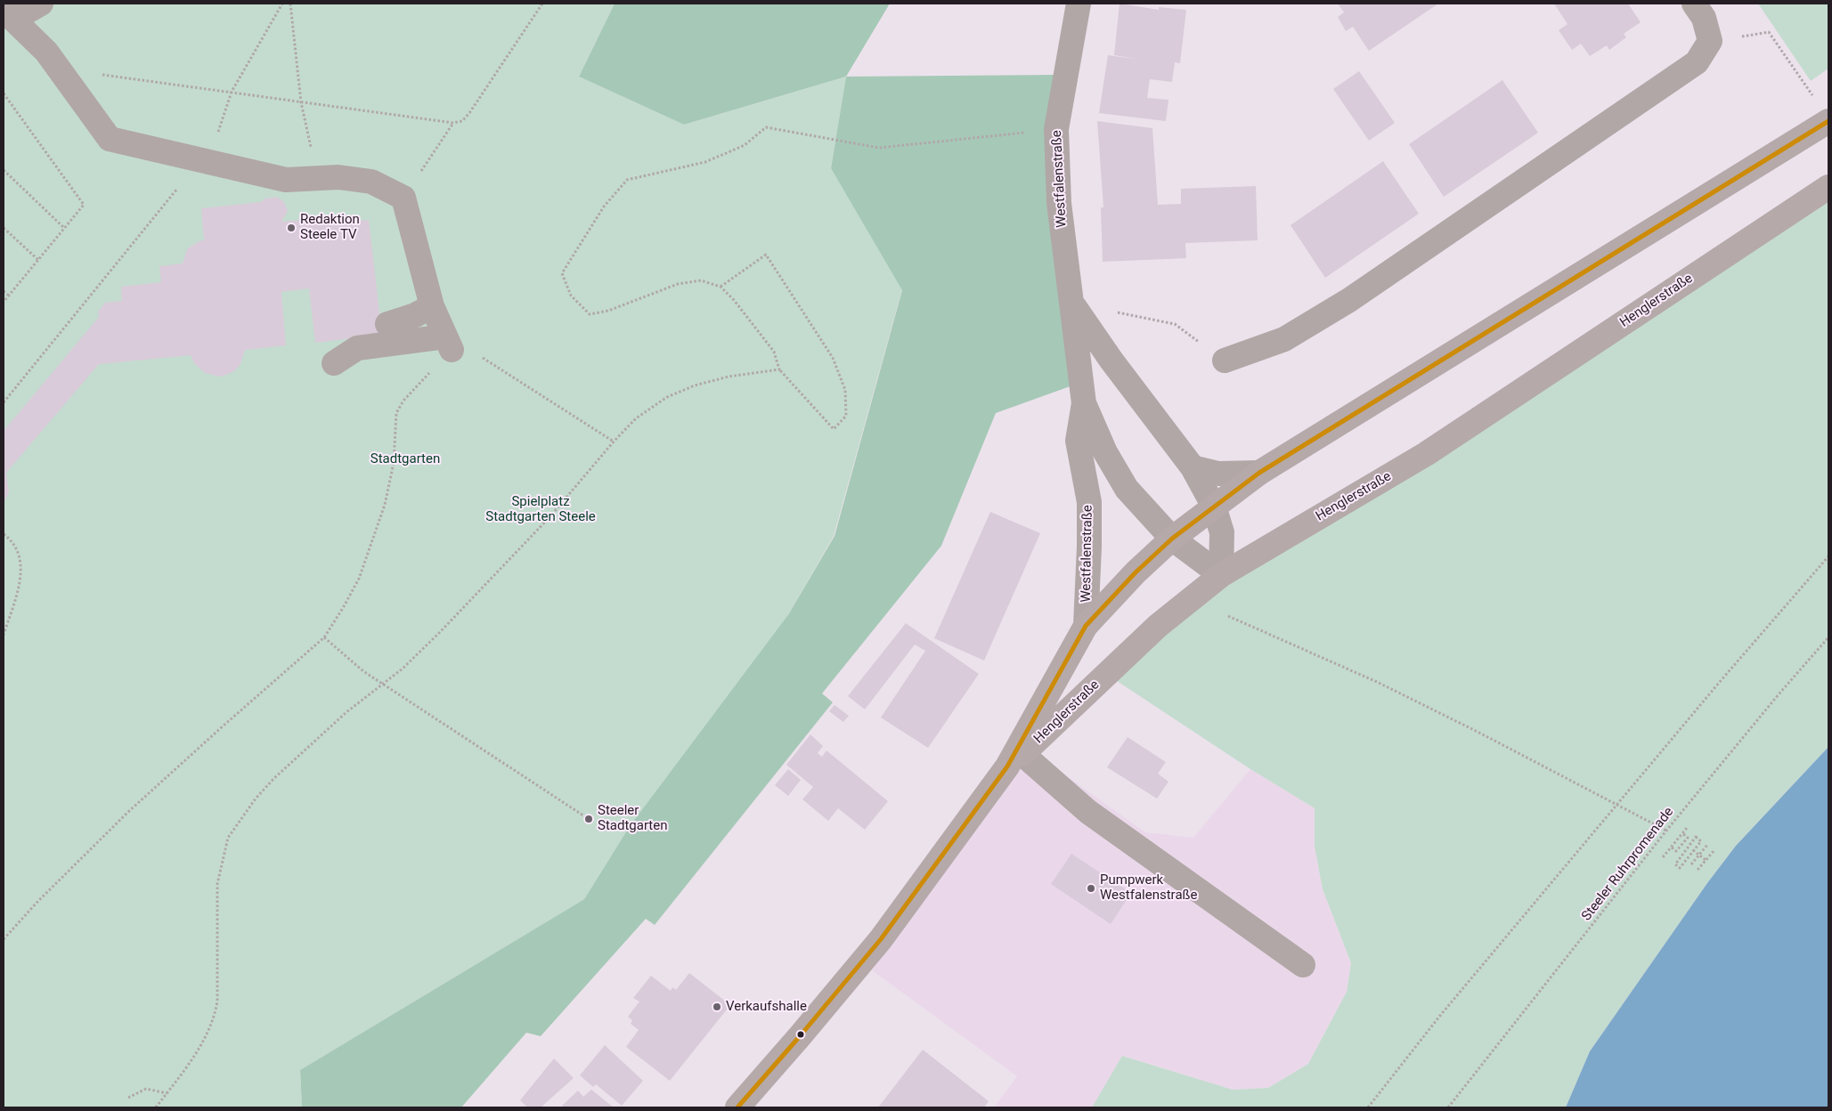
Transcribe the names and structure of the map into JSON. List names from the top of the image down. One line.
{"streets":{"main road":["Henglerstraße"],"street":["Westfalenstraße"],"path":["Steeler Ruhrpromenade"]},"crossings":[["Westfalenstraße","Henglerstraße"]],"parks":["Stadtgarten","Spielplatz Stadtgarten Steele"],"places":["Redaktion Steele TV","Steeler Stadtgarten","Pumpwerk Westfalenstraße","Verkaufshalle"]}
